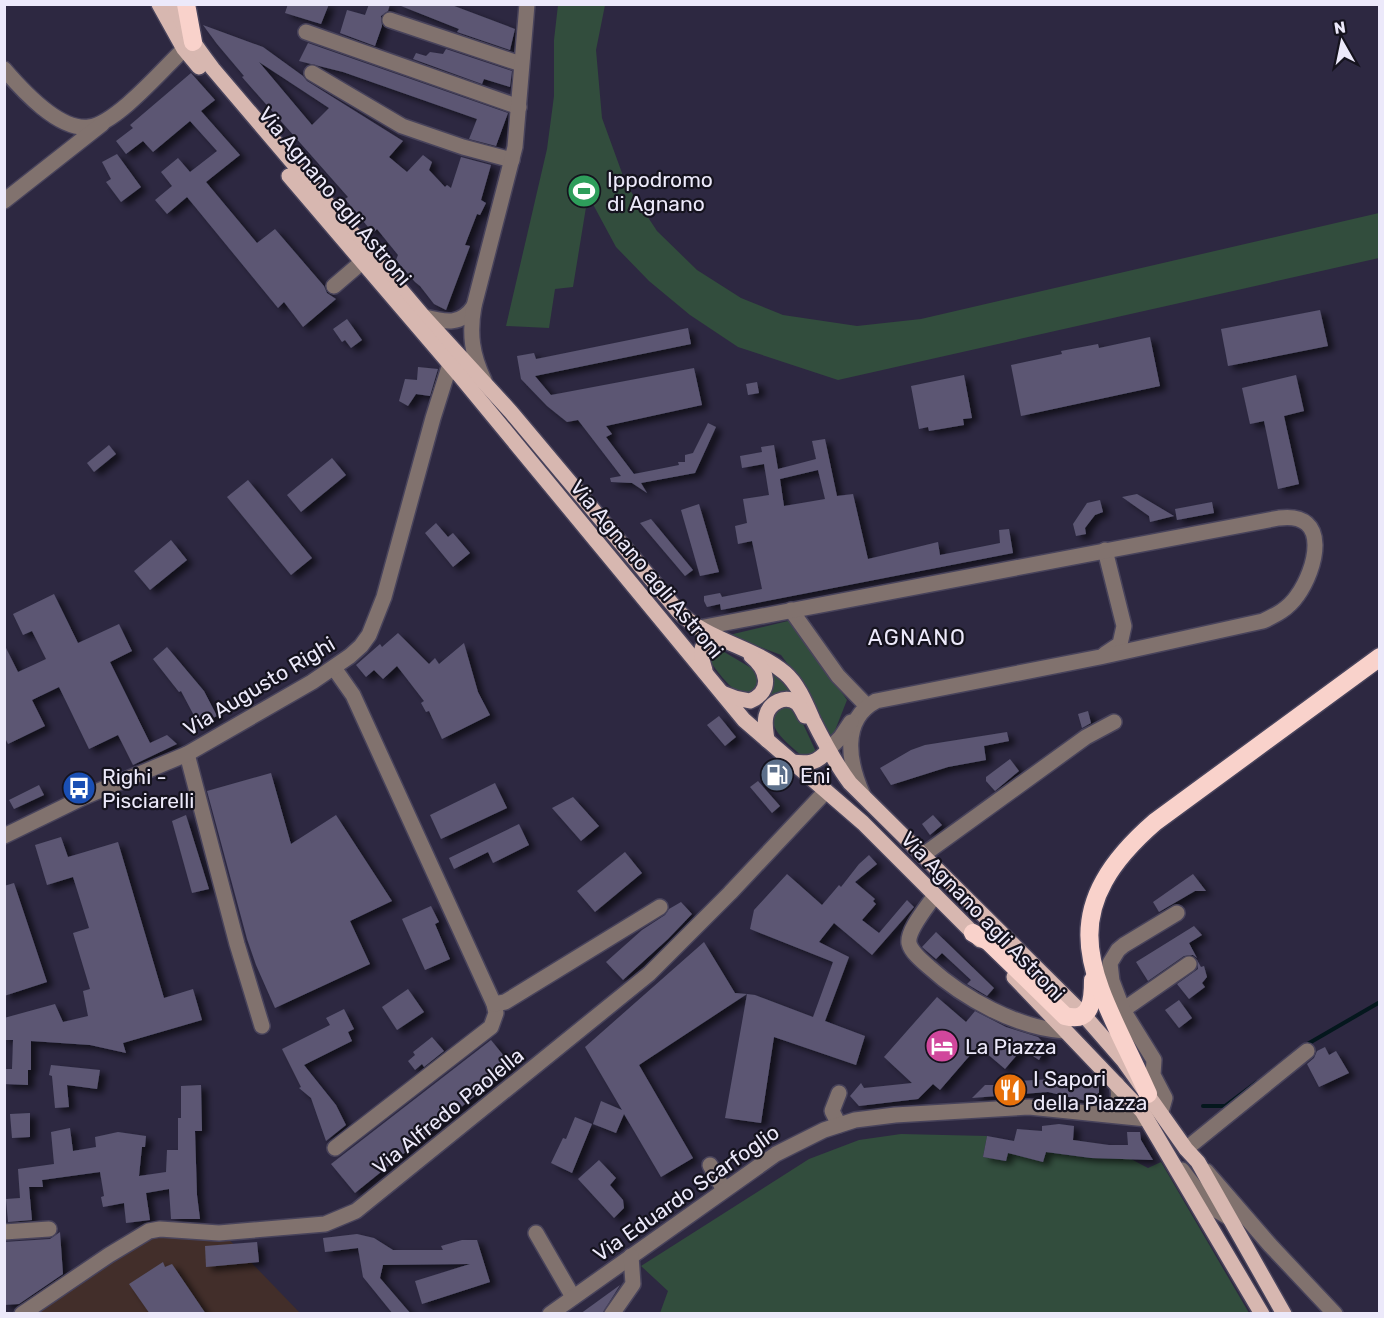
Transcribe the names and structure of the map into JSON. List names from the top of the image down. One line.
{"streets":{"main road":["Via Agnano agli Astroni"],"street":["Via Augusto Righi","Via Alfredo Paolella","Via Eduardo Scarfoglio"]},"crossings":[["Via Agnano agli Astroni","Via Augusto Righi"],["Via Agnano agli Astroni","Via Alfredo Paolella"],["Via Agnano agli Astroni","Via Eduardo Scarfoglio"]],"districts":["AGNANO"],"places":{"sports":["Ippodromo di Agnano"],"fuel station":["Eni"],"bus stop":["Righi - Pisciarelli"],"hotel":["La Piazza"],"restaurant":["I Sapori della Piazza"]},"north":"top"}
